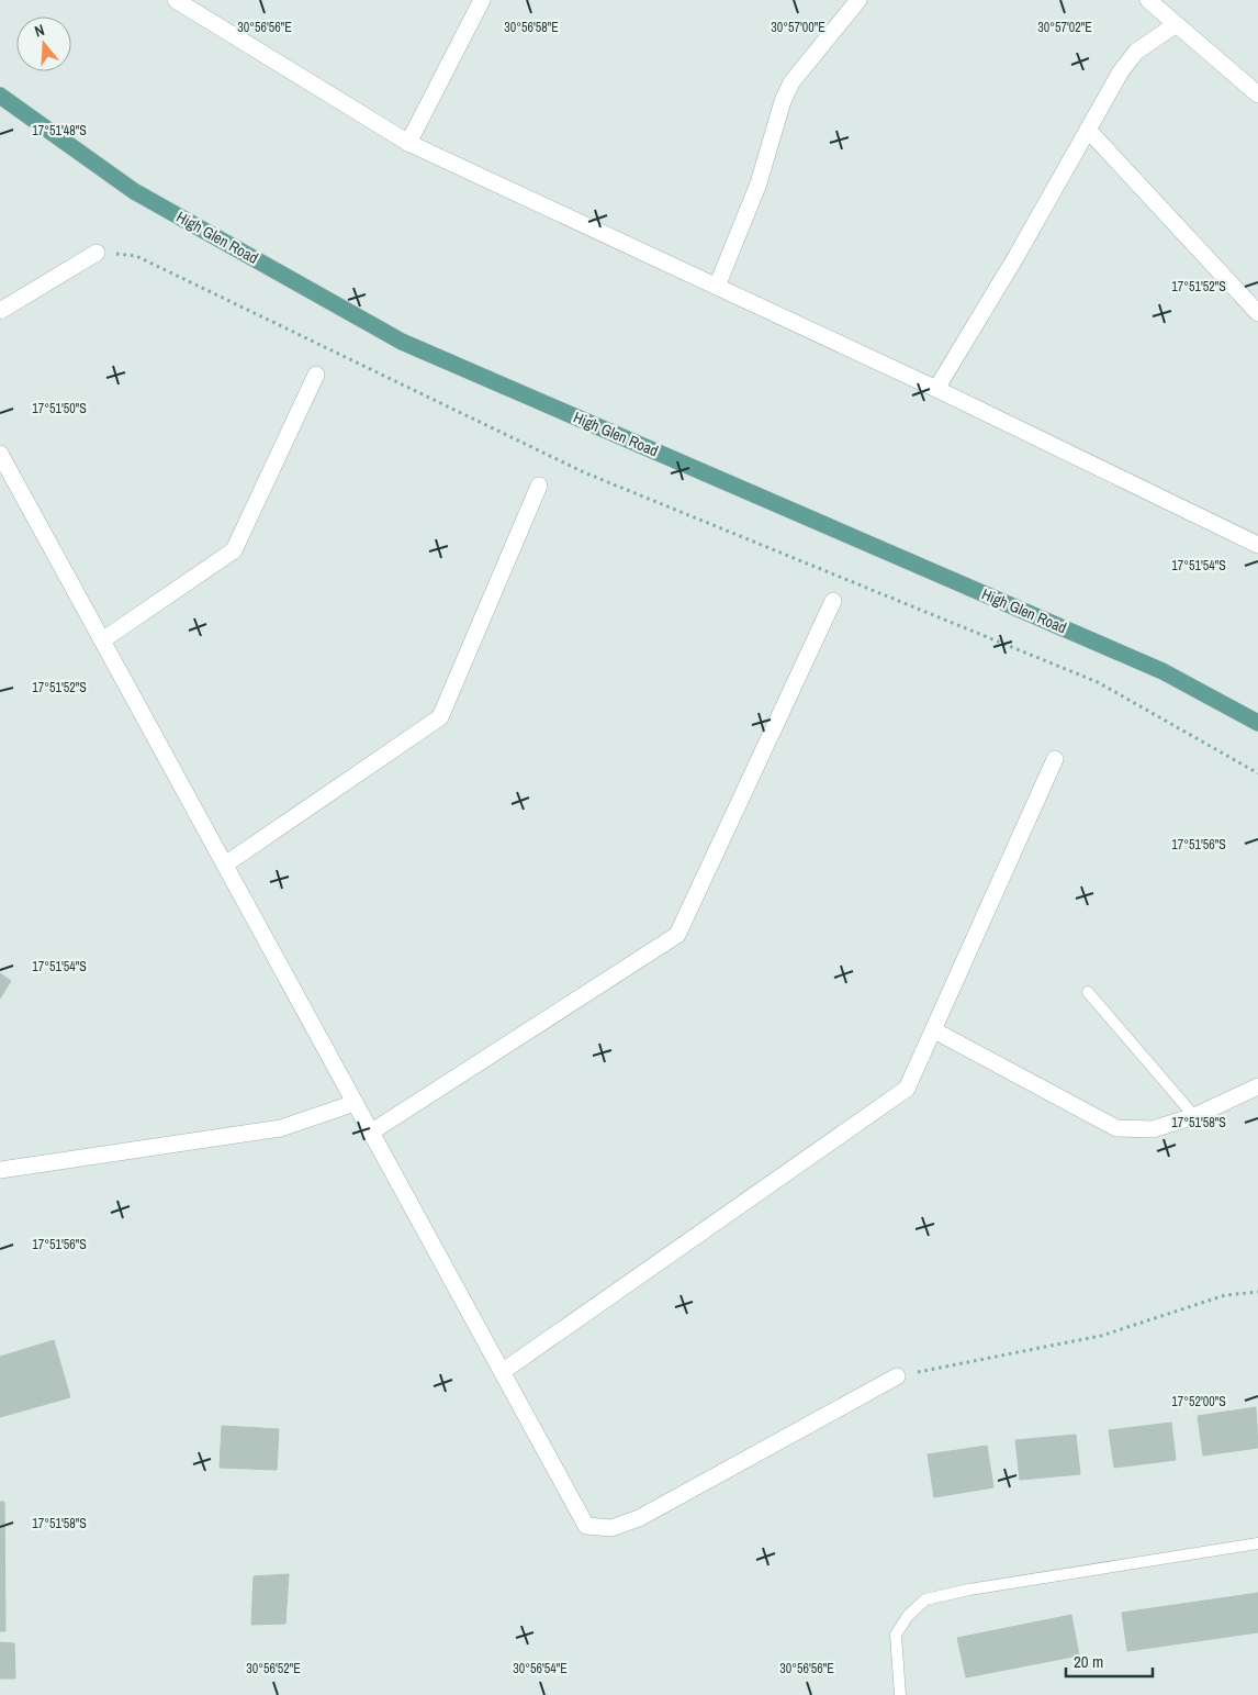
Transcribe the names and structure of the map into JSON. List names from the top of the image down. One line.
{"streets":{"main road":["High Glen Road"]},"scale_bar":"20 m","north":"top","coordinates":["30°56'56\"E","30°56'58\"E","30°57'00\"E","30°57'02\"E","17°51'48\"S","17°51'52\"S","17°51'50\"S","17°51'54\"S","17°51'56\"S","17°51'58\"S","17°52'00\"S","30°56'52\"E","30°56'54\"E"]}
